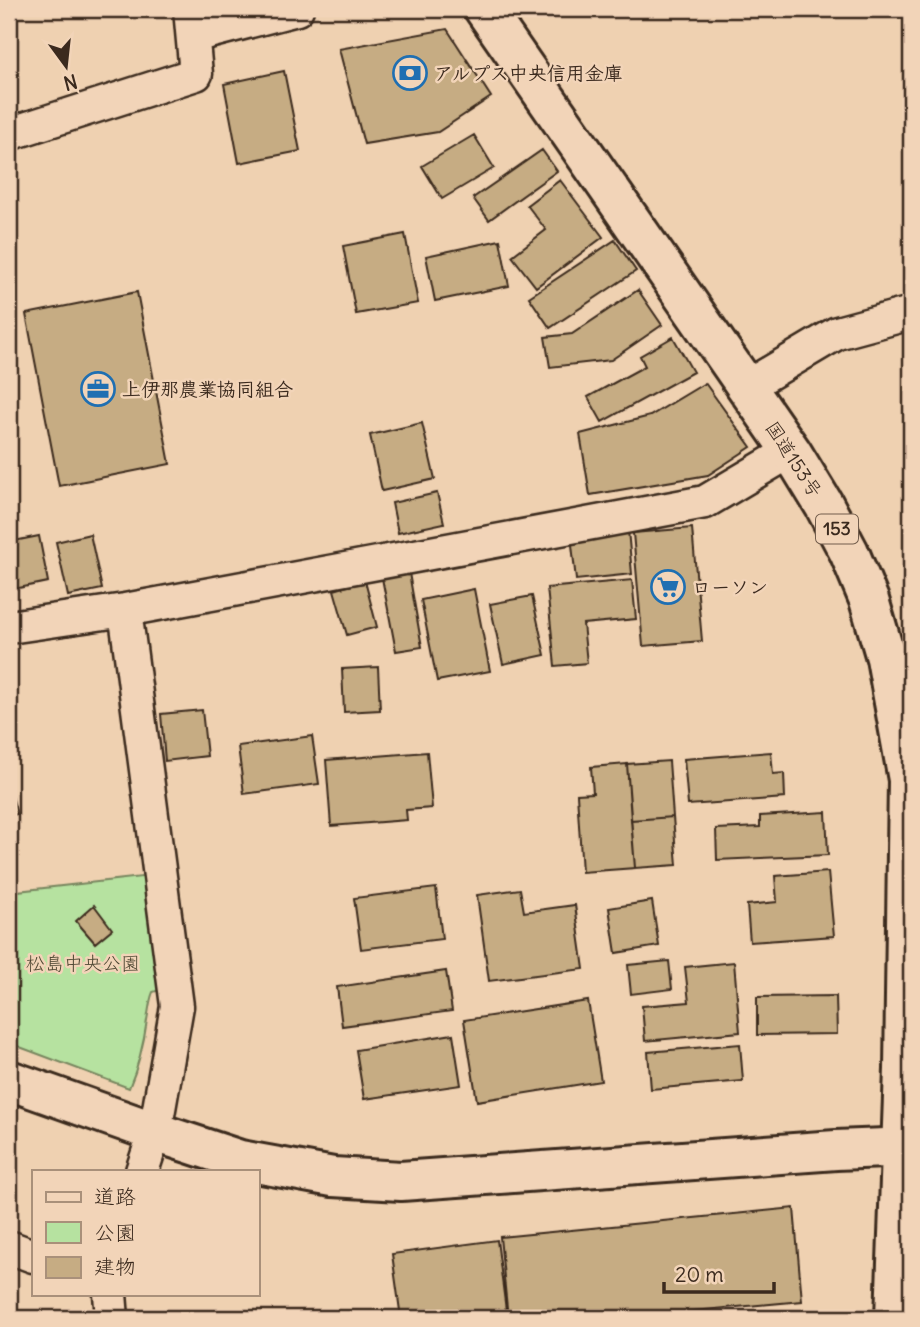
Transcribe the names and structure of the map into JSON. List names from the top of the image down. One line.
{"streets":{"main road":["国道153号","153"]},"parks":["松島中央公園"],"places":{"bank":["アルプス中央信用金庫"],"office":["上伊那農業協同組合"],"supermarket":["ローソン"]},"legend":["道路","公園","建物"],"scale_bar":"20 m","north":"bottom"}
